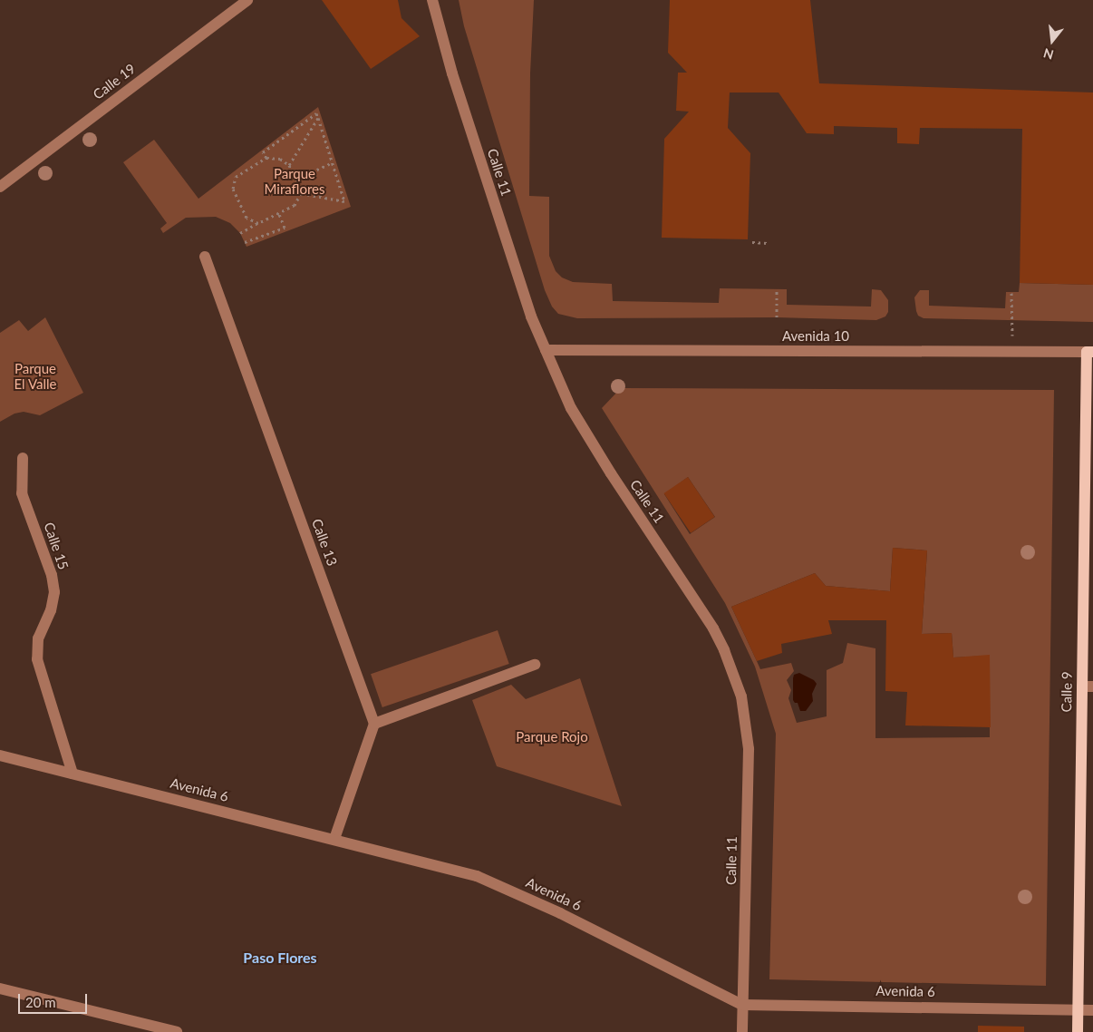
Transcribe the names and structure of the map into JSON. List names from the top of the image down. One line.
{"streets":{"main road":["Calle 9"],"street":["Calle 19","Calle 11","Avenida 10","Calle 13","Calle 15","Avenida 6"]},"crossings":[["Calle 11","Avenida 10"],["Calle 11","Avenida 6"],["Avenida 10","Calle 9"],["Calle 15","Avenida 6"],["Calle 9","Avenida 6"]],"districts":["Paso Flores"],"parks":["Parque Miraflores","Parque El Valle","Parque Rojo"],"scale_bar":"20 m","north":"bottom"}
